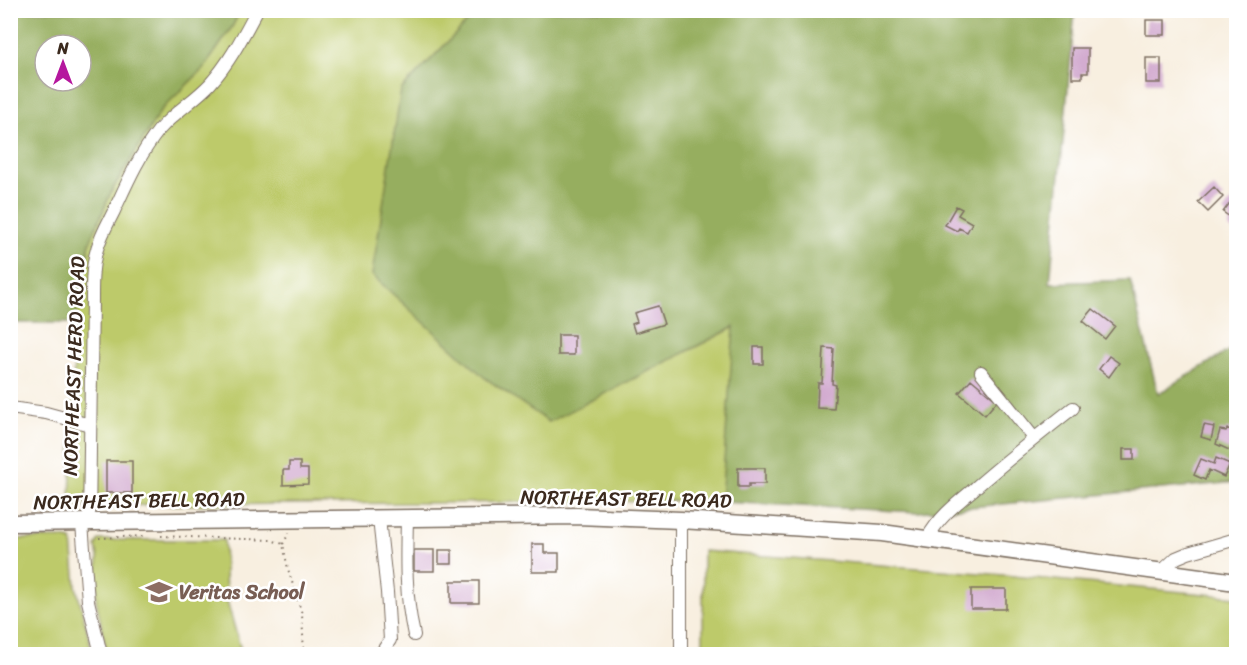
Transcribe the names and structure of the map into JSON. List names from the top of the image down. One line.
{"streets":{"main road":["NORTHEAST BELL ROAD"],"street":["NORTHEAST HERD ROAD"]},"crossings":[["NORTHEAST HERD ROAD","NORTHEAST BELL ROAD"]],"places":{"school or university":["Veritas School"]},"north":"top"}
